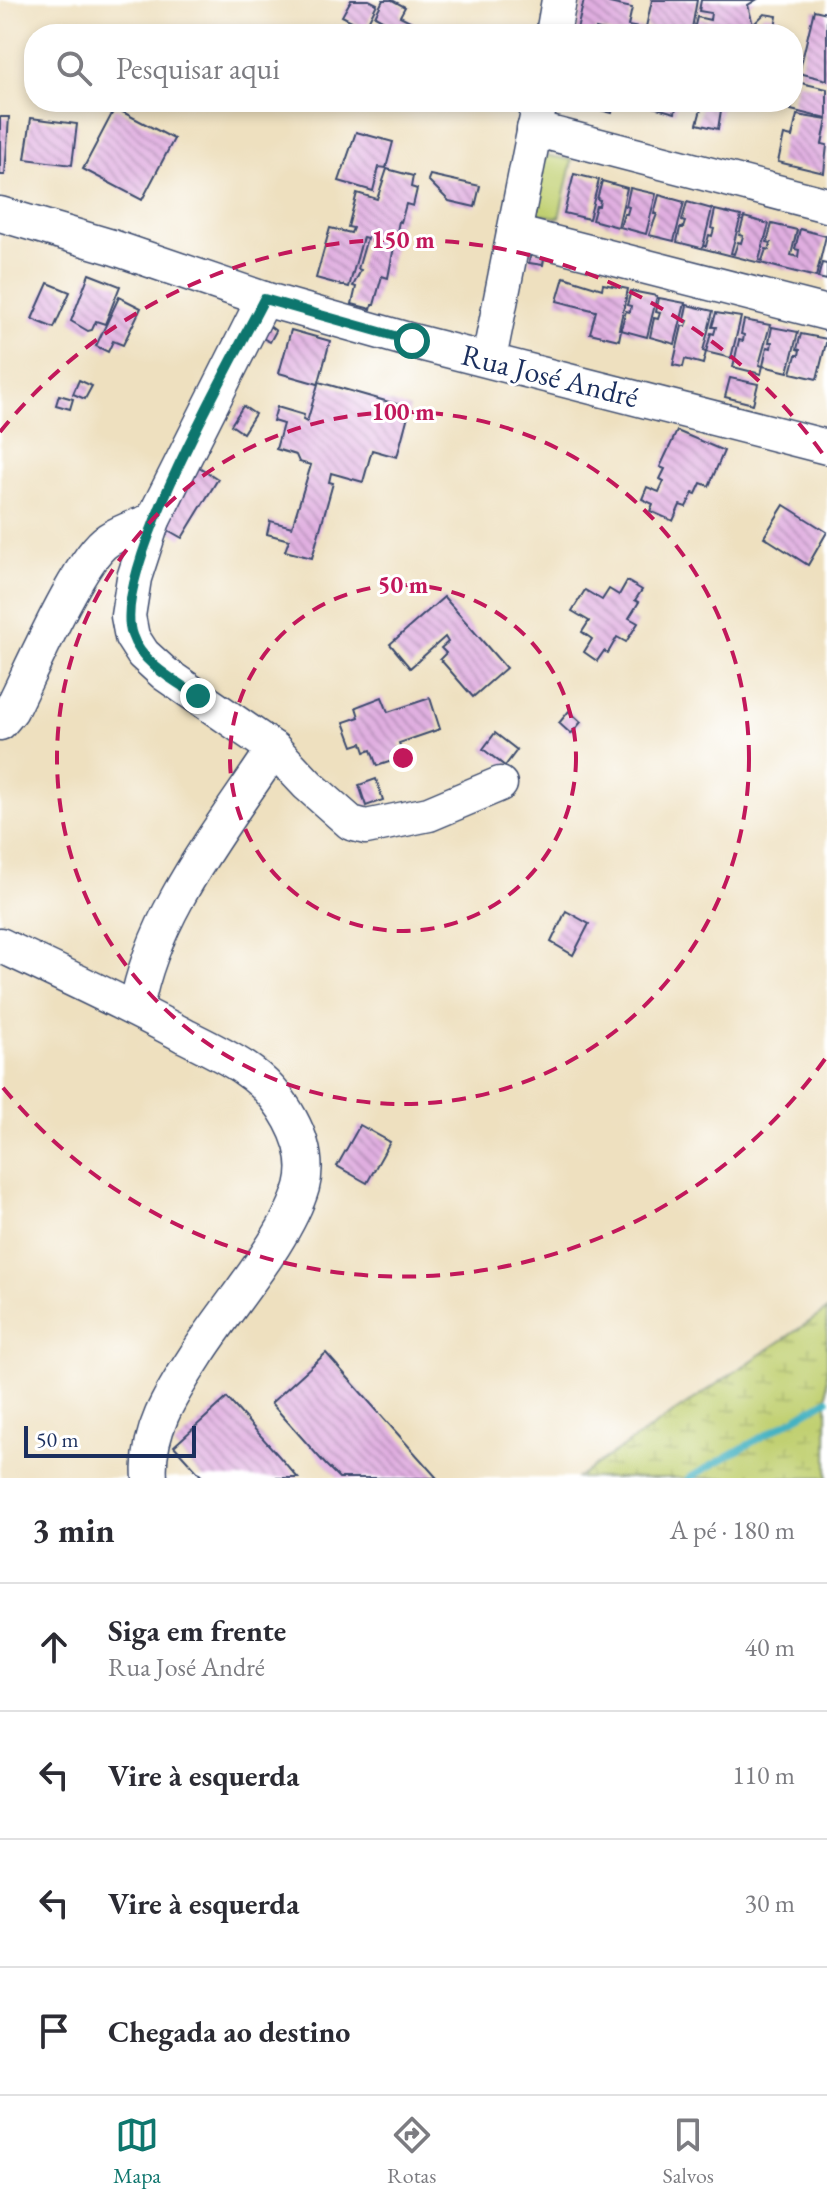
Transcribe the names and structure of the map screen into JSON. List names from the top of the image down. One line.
{"streets":{"street":["Rua José André"]},"scale_bar":"50 m","page":{"search":"Pesquisar aqui","scale":"50 m","heading":["3 min","A pé · 180 m"],"list":[["Siga em frente","Rua José André","40 m"],["Vire à esquerda","110 m"],["Vire à esquerda","30 m"],"Chegada ao destino"],"nav":["Mapa","Rotas","Salvos"]},"rings":["150 m","100 m","50 m"]}
